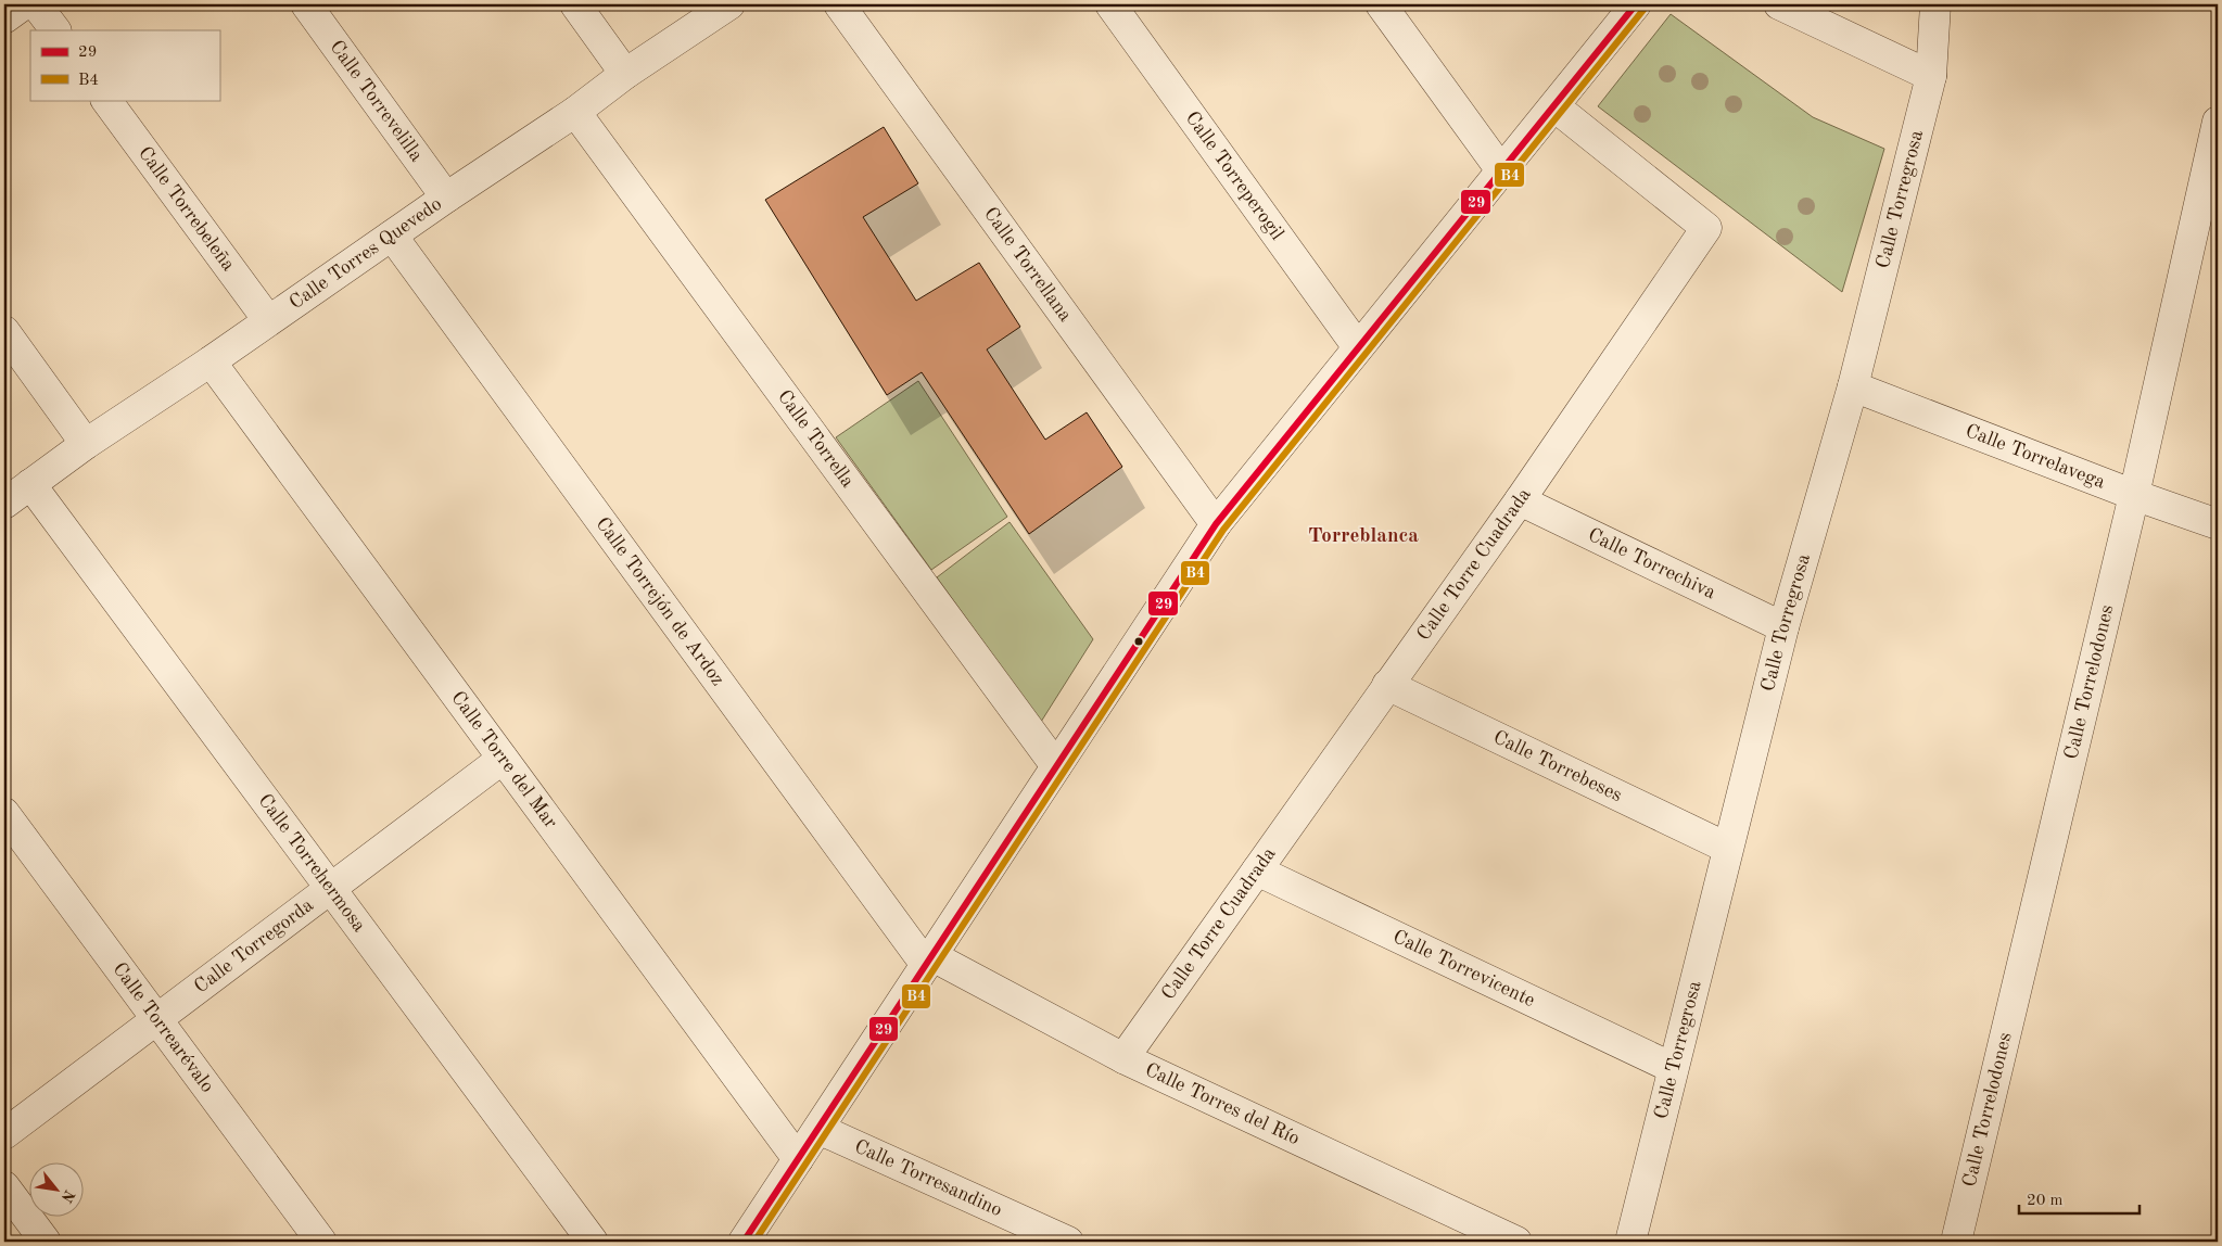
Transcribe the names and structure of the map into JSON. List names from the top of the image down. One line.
{"streets":{"street":["Calle Torrevelilla","Calle Torreperogil","Calle Torregrosa","Calle Torrebeleña","Calle Torres Quevedo","Calle Torrellana","Calle Torrella","Calle Torrelavega","Calle Torrechiva","Calle Torre Cuadrada","Calle Torrejón de Ardoz","Calle Torrelodones","Calle Torre del Mar","Calle Torrebeses","Calle Torrehermosa","Calle Torregorda","Calle Torrevicente","Calle Torrearévalo","Calle Torres del Río","Calle Torresandino"]},"crossings":[["Calle Torrevelilla","Calle Torres Quevedo"],["Calle Torregrosa","Calle Torrelavega"],["Calle Torregrosa","Calle Torrechiva"],["Calle Torregrosa","Calle Torrebeses"],["Calle Torregrosa","Calle Torrevicente"],["Calle Torrebeleña","Calle Torres Quevedo"],["Calle Torres Quevedo","Calle Torrella"],["Calle Torres Quevedo","Calle Torrejón de Ardoz"],["Calle Torres Quevedo","Calle Torre del Mar"],["Calle Torres Quevedo","Calle Torrehermosa"],["Calle Torrelavega","Calle Torrelodones"],["Calle Torrechiva","Calle Torre Cuadrada"],["Calle Torre Cuadrada","Calle Torrebeses"],["Calle Torre Cuadrada","Calle Torrevicente"],["Calle Torre Cuadrada","Calle Torres del Río"],["Calle Torrejón de Ardoz","Calle Torres del Río"],["Calle Torre del Mar","Calle Torregorda"],["Calle Torrehermosa","Calle Torregorda"],["Calle Torregorda","Calle Torrearévalo"]],"districts":["Torreblanca"],"lines":["transit line 29","transit line B4"],"legend":["29","B4"],"scale_bar":"20 m","north":"bottom right"}
